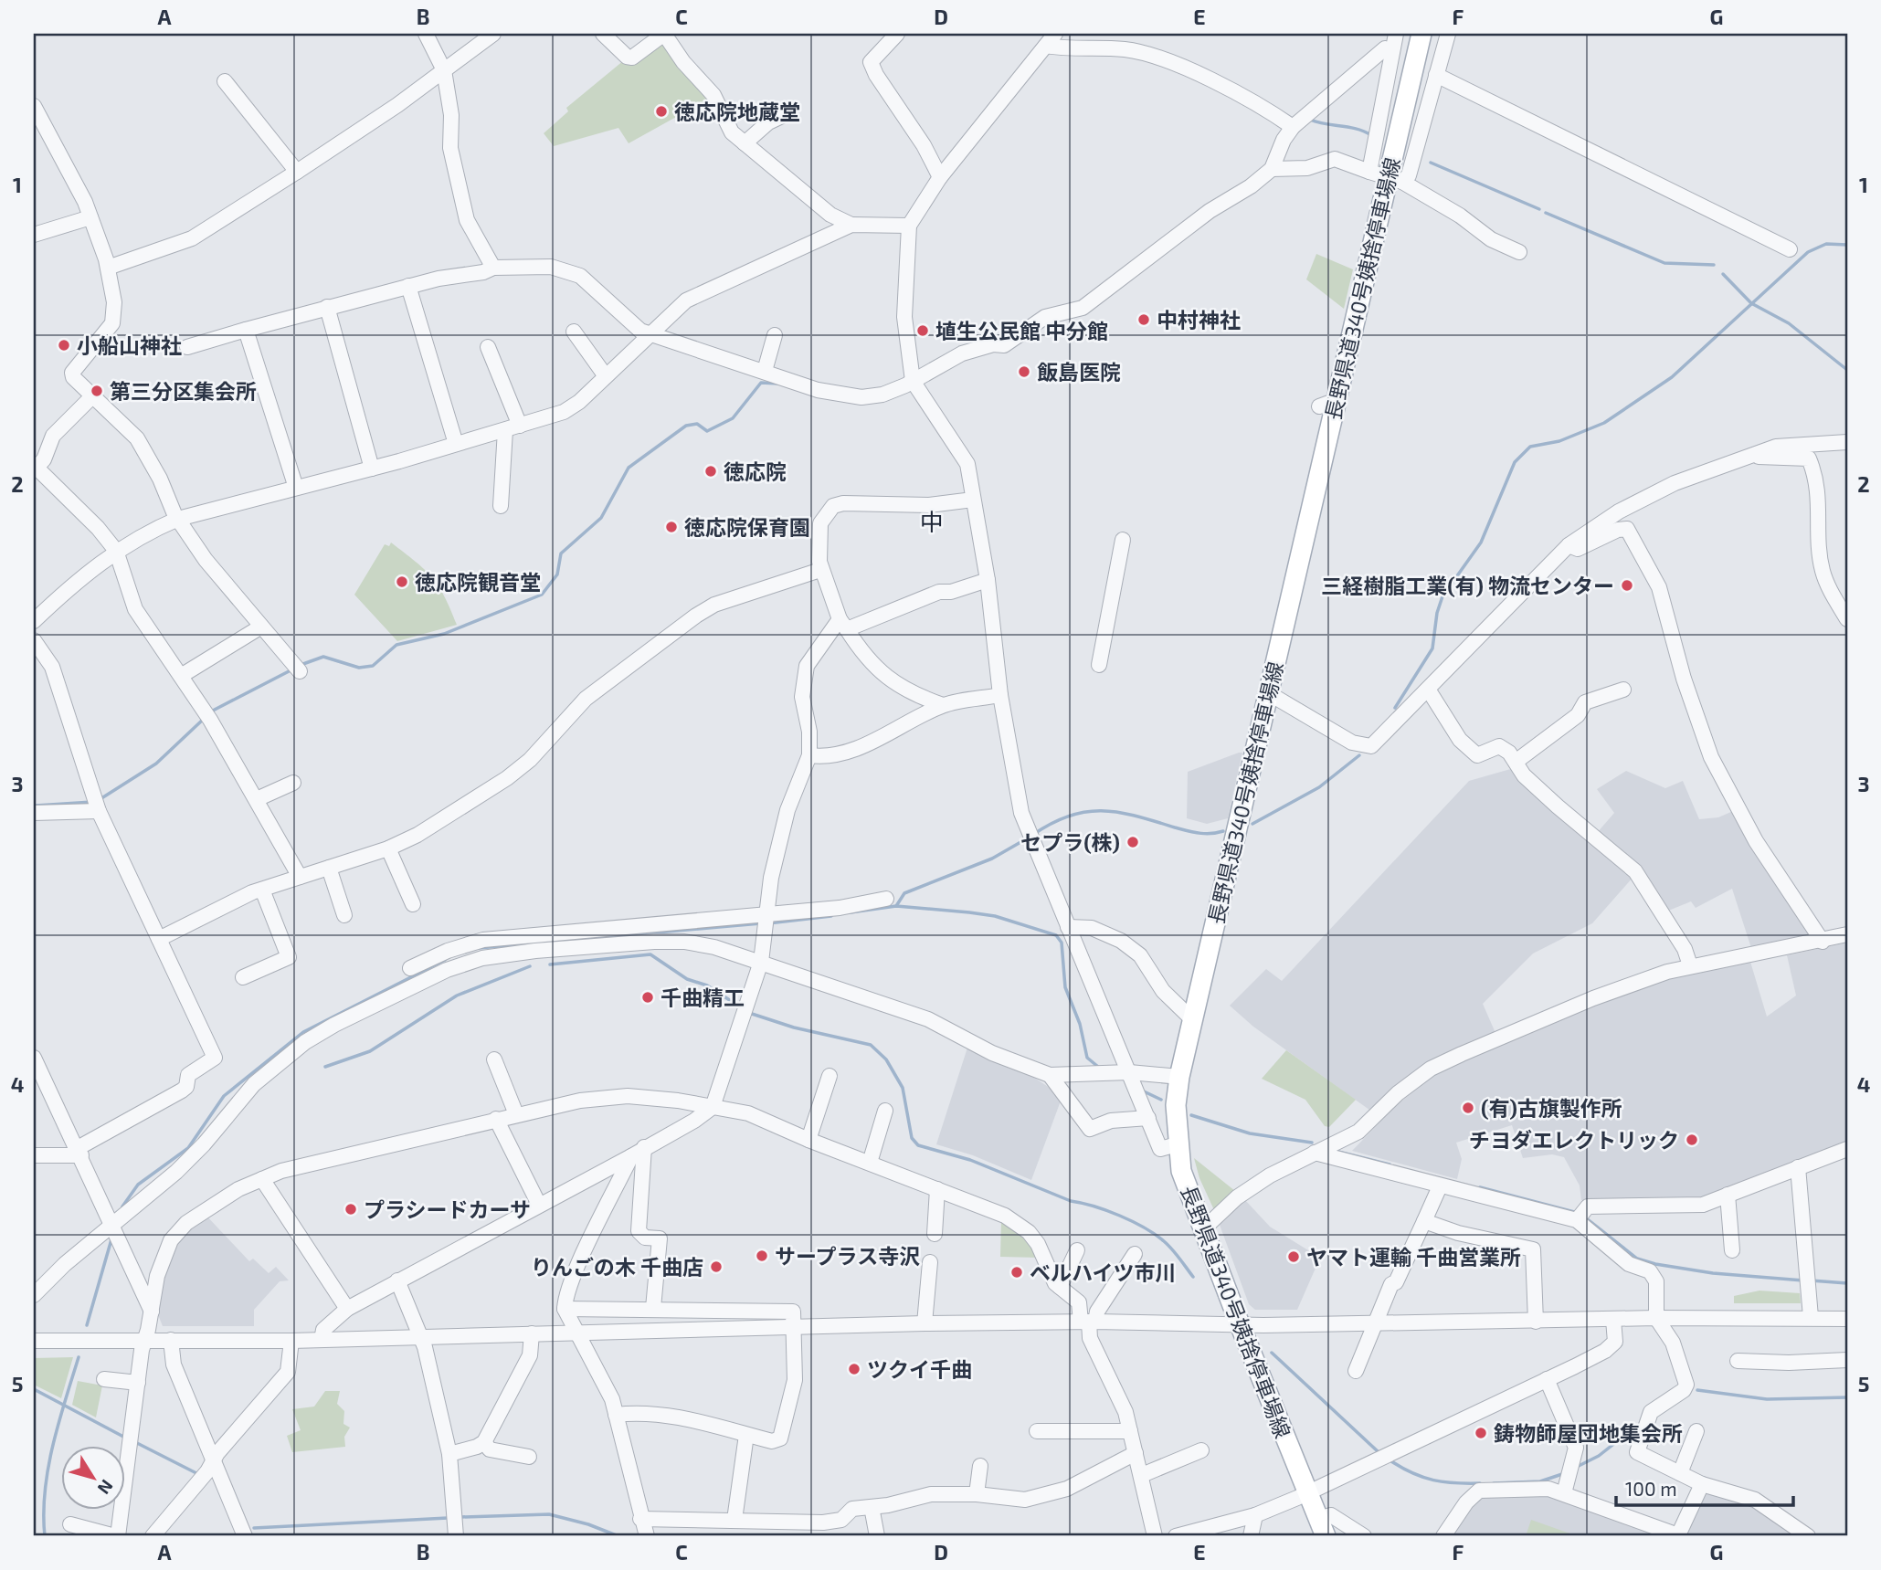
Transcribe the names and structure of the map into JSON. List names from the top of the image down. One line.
{"streets":{"main road":["長野県道340号姨捨停車場線"]},"districts":["中"],"places":["徳応院地蔵堂","中村神社","埴生公民館 中分館","小船山神社","飯島医院","第三分区集会所","徳応院","徳応院保育園","徳応院観音堂","三経樹脂工業(有) 物流センター","セプラ(株)","千曲精工","(有)古旗製作所","チヨダエレクトリック","プラシードカーサ","サープラス寺沢","ヤマト運輸 千曲営業所","りんごの木 千曲店","ベルハイツ市川","ツクイ千曲","鋳物師屋団地集会所"],"scale_bar":"100 m","north":"bottom right","grid":{"columns":["A","B","C","D","E","F","G"],"rows":["1","2","3","4","5"]}}
